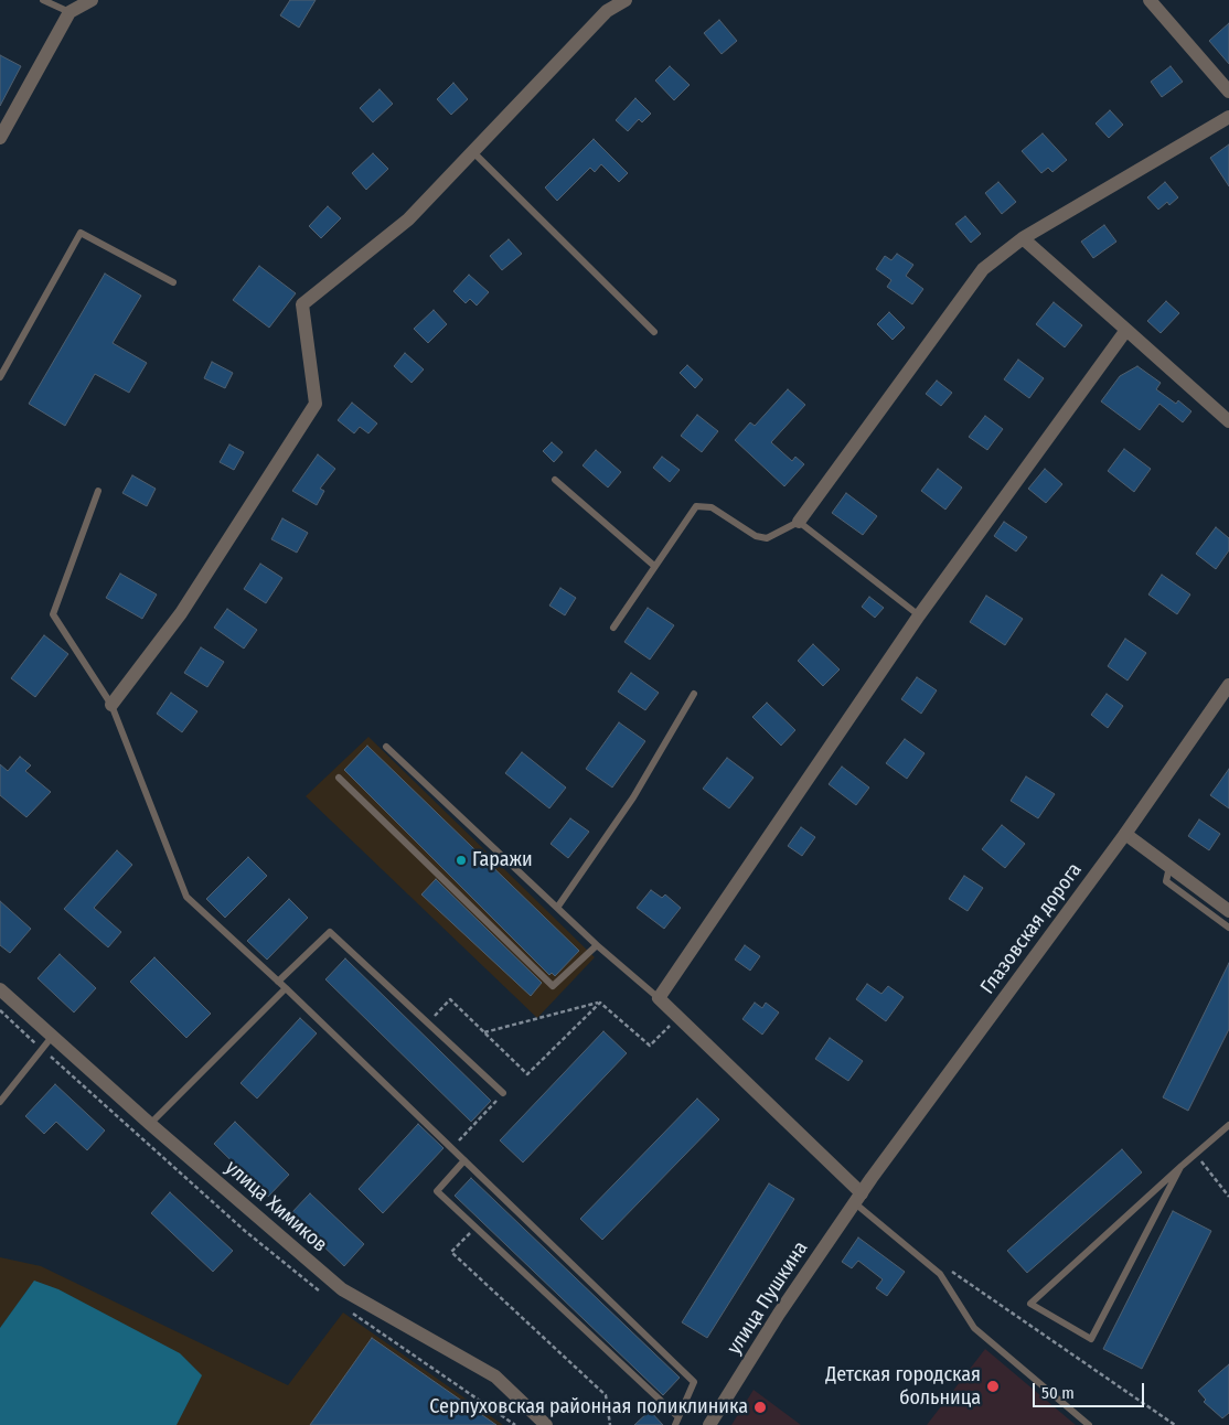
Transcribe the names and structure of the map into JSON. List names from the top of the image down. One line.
{"streets":{"street":["Глазовская дорога","улица Химиков","улица Пушкина"]},"crossings":[["Глазовская дорога","улица Пушкина"]],"places":["Гаражи","Детская городская больница","Серпуховская районная поликлиника"],"scale_bar":"50 m"}
